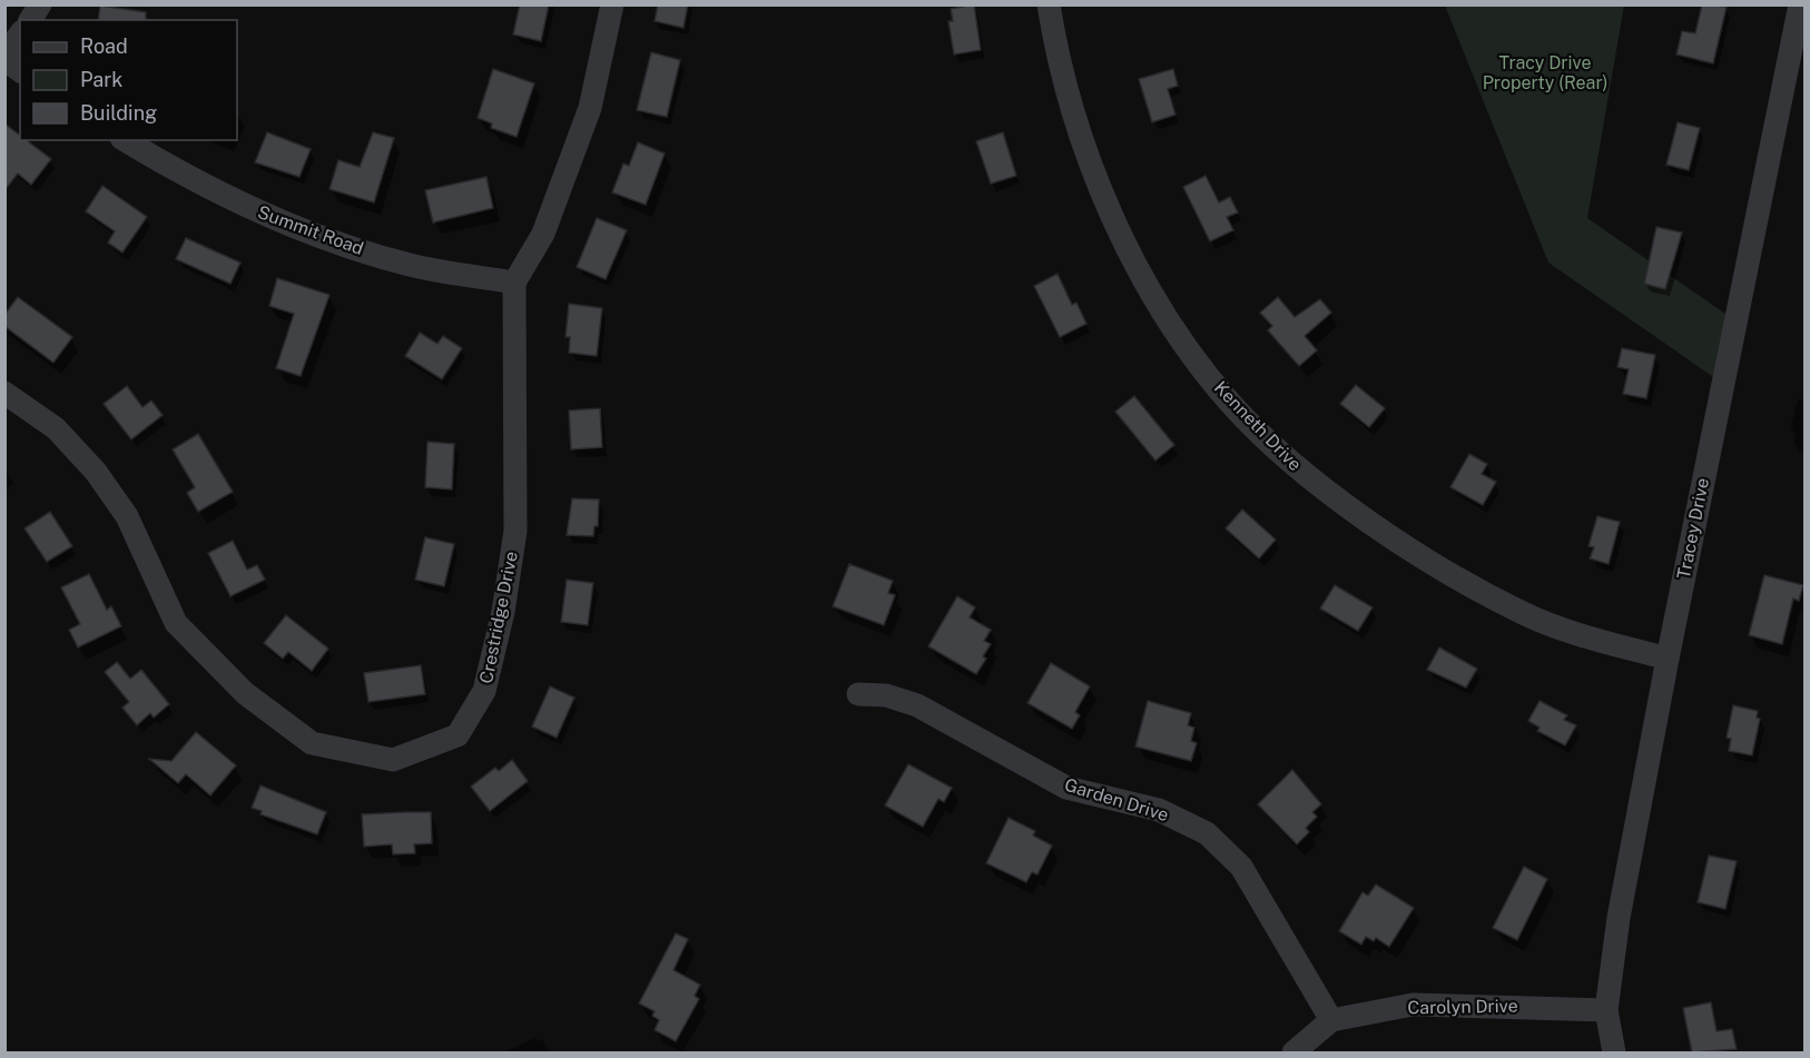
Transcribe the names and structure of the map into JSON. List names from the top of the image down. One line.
{"streets":{"street":["Summit Road","Kenneth Drive","Tracey Drive","Crestridge Drive","Garden Drive","Carolyn Drive"]},"crossings":[["Summit Road","Crestridge Drive"],["Kenneth Drive","Tracey Drive"],["Tracey Drive","Carolyn Drive"],["Garden Drive","Carolyn Drive"]],"parks":["Tracy Drive Property (Rear)"],"legend":["Road","Park","Building"]}
